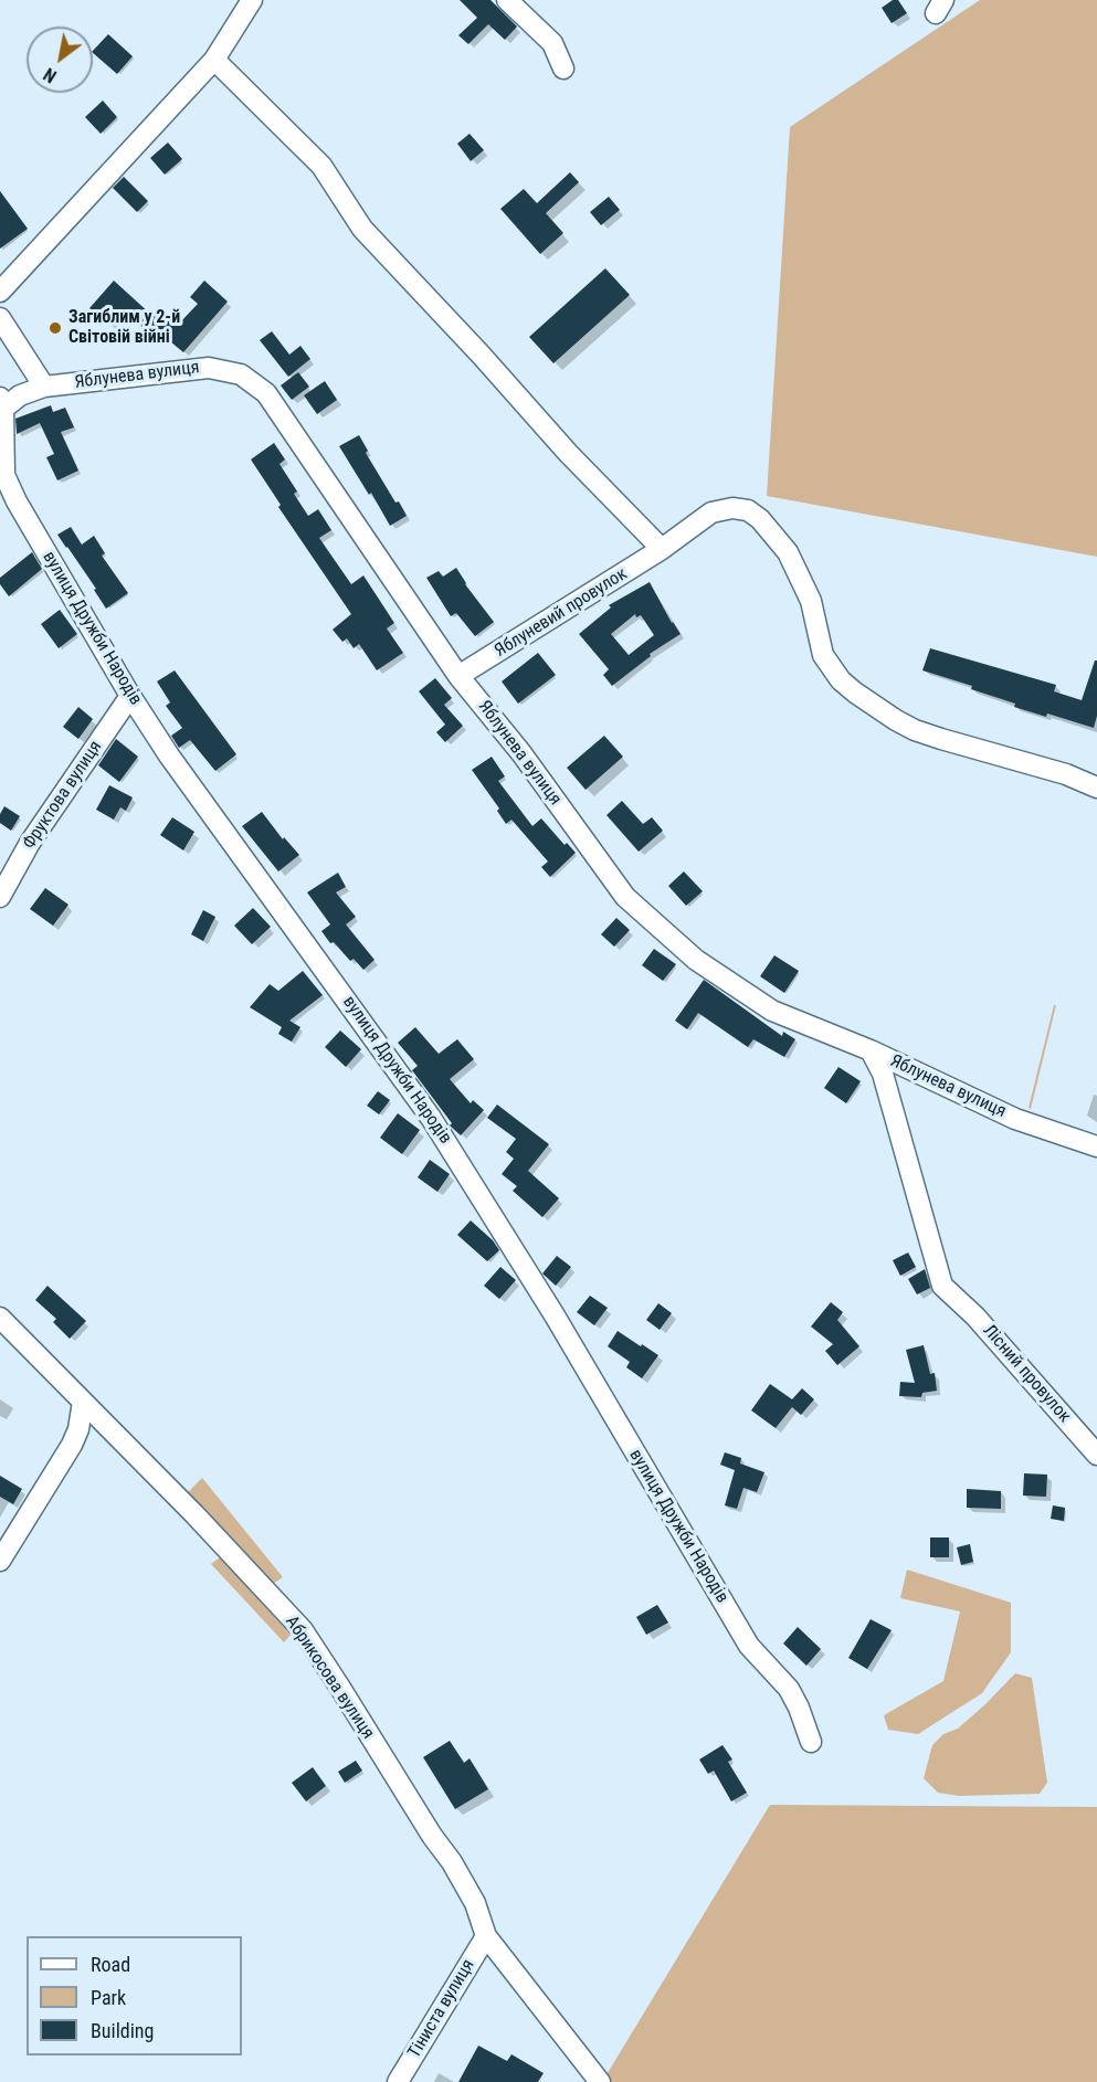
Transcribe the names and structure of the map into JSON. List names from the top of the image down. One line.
{"streets":{"street":["Яблунева вулиця","Яблуневий провулок","вулиця Дружби Народів","Фруктова вулиця","Лісний провулок","Абрикосова вулиця","Тіниста вулиця"]},"crossings":[["Яблунева вулиця","Яблуневий провулок"],["Яблунева вулиця","вулиця Дружби Народів"],["Яблунева вулиця","Лісний провулок"],["вулиця Дружби Народів","Фруктова вулиця"],["Абрикосова вулиця","Тіниста вулиця"]],"places":["Загиблим у 2-й Світовій війні"],"legend":["Road","Park","Building"],"north":"bottom left"}
